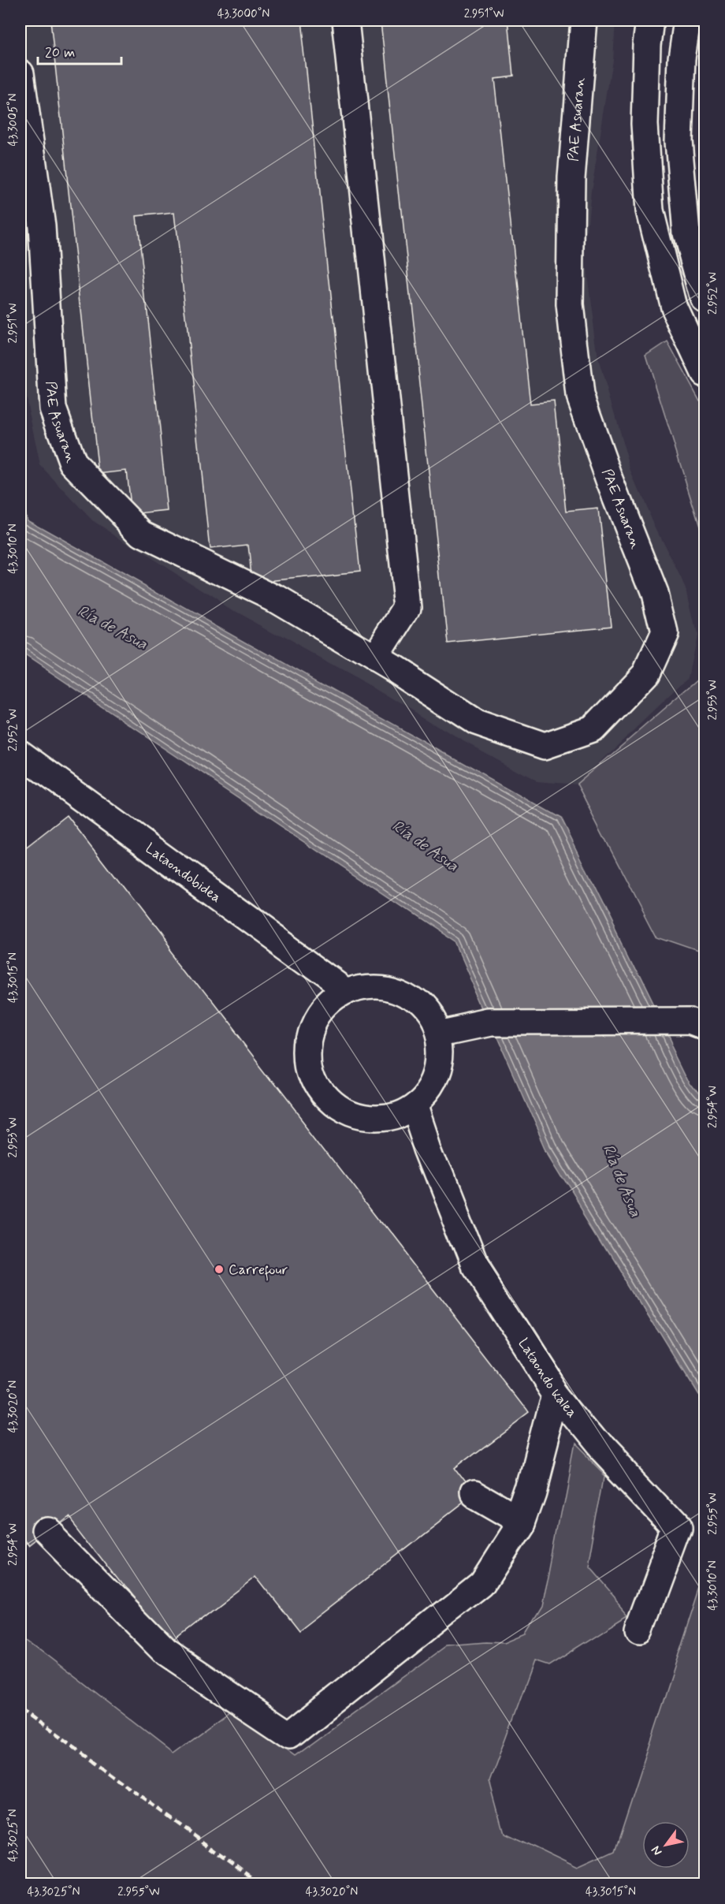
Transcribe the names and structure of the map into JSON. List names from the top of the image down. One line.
{"streets":{"main road":["PAE Asuaran","Lataondobidea","Lataondo kalea"]},"crossings":[["Lataondobidea","Lataondo kalea"]],"water":["Ría de Asua"],"places":["Carrefour"],"scale_bar":"20 m","north":"bottom left","coordinates":["43.3000°N","2.951°W","43.3005°N","2.952°W","43.3010°N","2.953°W","43.3015°N","2.954°W","43.3020°N","2.955°W","43.3025°N"]}
